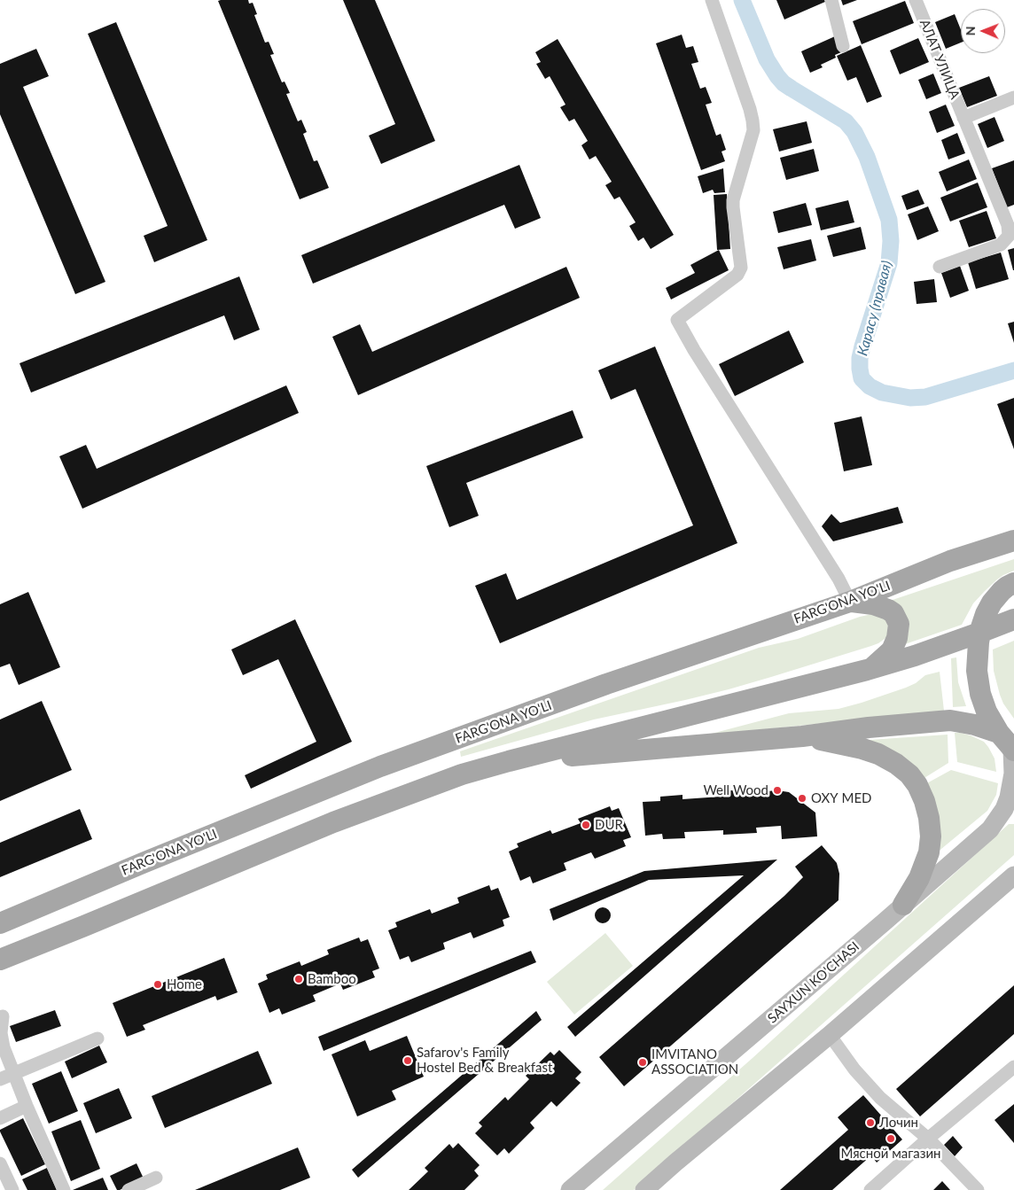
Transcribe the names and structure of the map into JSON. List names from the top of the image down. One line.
{"streets":{"main road":["FARG'ONA YO'LI","SAYXUN KO'CHASI"],"street":["АЛАТ УЛИЦА"]},"water":["Карасу (правая)"],"places":["Well Wood","OXY MED","DUR","Bamboo","Home","Safarov's Family Hostel Bed & Breakfast","IMVITANO ASSOCIATION","Лочин","Мясной магазин"],"north":"left"}
